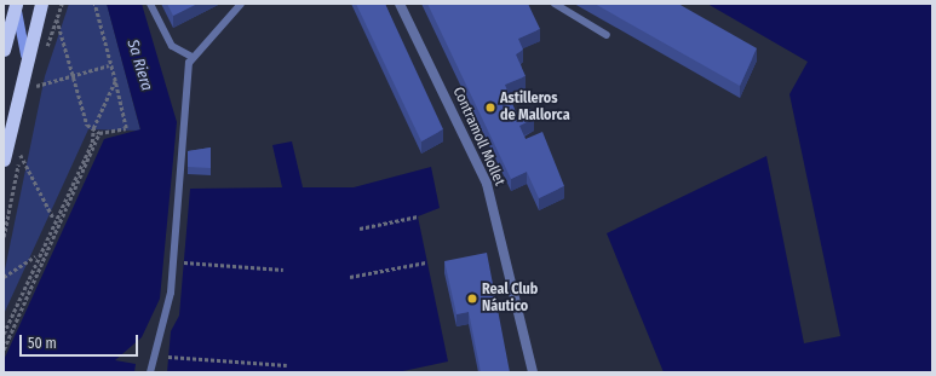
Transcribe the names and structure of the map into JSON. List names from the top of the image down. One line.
{"streets":{"street":["Contramoll Mollet"]},"water":["Sa Riera"],"places":["Astilleros de Mallorca","Real Club Náutico"],"scale_bar":"50 m"}
